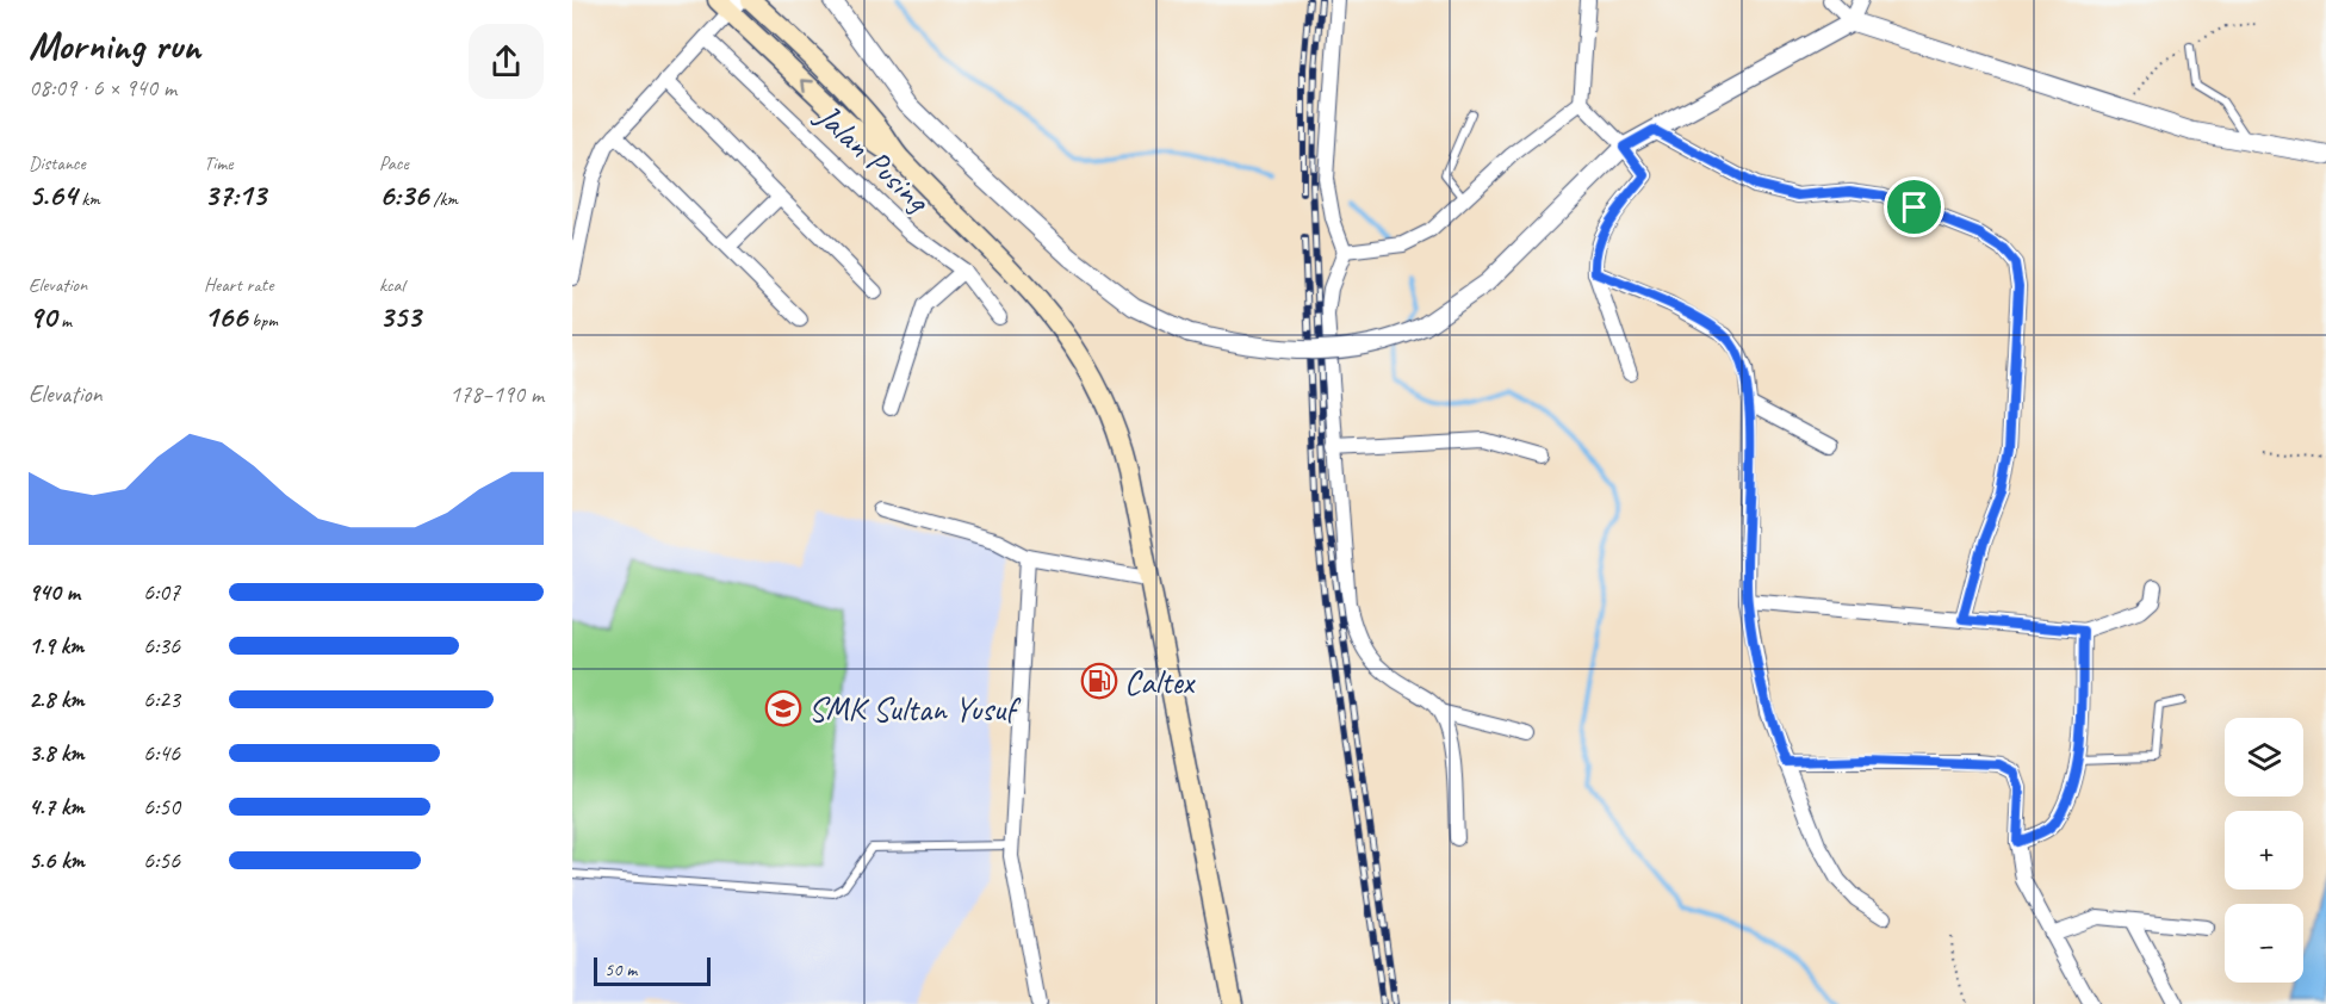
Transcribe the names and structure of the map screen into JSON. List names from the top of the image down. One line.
{"streets":{"street":["Jalan Pusing"]},"places":{"fuel station":["Caltex"],"school or university":["SMK Sultan Yusuf"]},"scale_bar":"50 m","page":{"heading":["Morning run","08:09 · 6 × 940 m"],"stats":[["Distance","5.64 km"],["Time","37:13"],["Pace","6:36 /km"],["Elevation","90 m"],["Heart rate","166 bpm"],["kcal","353"]],"chart":["Elevation","178–190 m"],"list":[{"name":"940 m","note":"6:07"},{"name":"1.9 km","note":"6:36"},{"name":"2.8 km","note":"6:23"},{"name":"3.8 km","note":"6:46"},{"name":"4.7 km","note":"6:50"},{"name":"5.6 km","note":"6:56"}],"map_buttons":["+","−"],"scale":"50 m"}}
